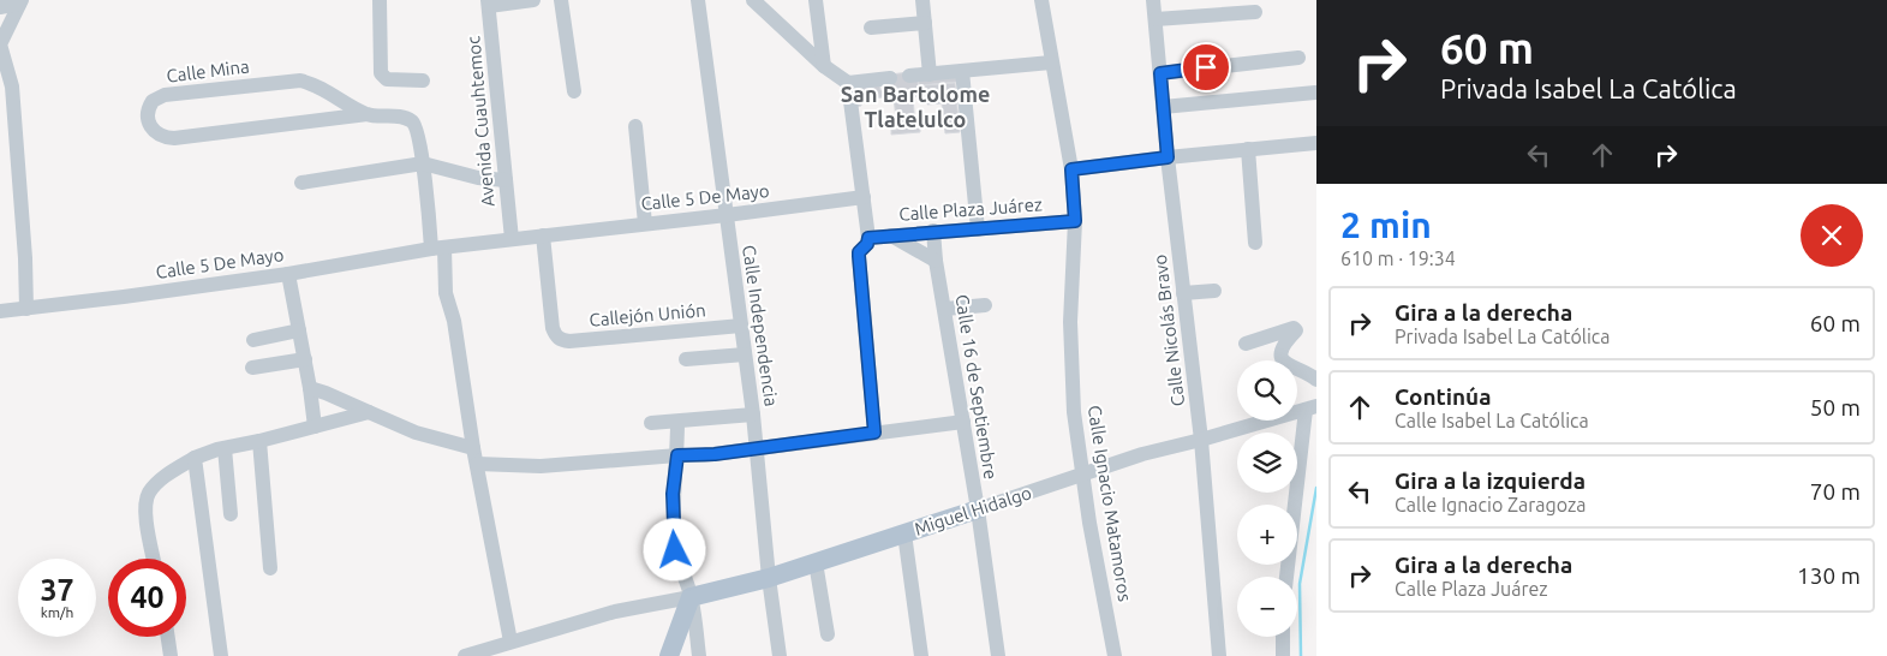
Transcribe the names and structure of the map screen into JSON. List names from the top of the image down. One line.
{"streets":{"main road":["Miguel Hidalgo"],"street":["Calle Mina","Avenida Cuauhtemoc","Calle 5 De Mayo","Calle Plaza Juárez","Callejón Unión","Calle Independencia","Calle Nicolás Bravo","Calle 16 de Septiembre","Calle Ignacio Matamoros"]},"crossings":[["Avenida Cuauhtemoc","Calle 5 De Mayo"],["Calle 5 De Mayo","Callejón Unión"],["Calle 5 De Mayo","Calle Independencia"],["Calle Plaza Juárez","Calle 16 de Septiembre"],["Calle Plaza Juárez","Calle Ignacio Matamoros"],["Callejón Unión","Calle Independencia"],["Calle Independencia","Miguel Hidalgo"],["Calle Nicolás Bravo","Miguel Hidalgo"],["Calle 16 de Septiembre","Miguel Hidalgo"],["Calle Ignacio Matamoros","Miguel Hidalgo"]],"districts":["San Bartolome Tlatelulco"],"page":{"turn":["60 m","Privada Isabel La Católica"],"heading":["2 min","610 m · 19:34"],"list":[{"name":"Gira a la derecha","note":"Privada Isabel La Católica","value":"60 m"},{"name":"Continúa","note":"Calle Isabel La Católica","value":"50 m"},{"name":"Gira a la izquierda","note":"Calle Ignacio Zaragoza","value":"70 m"},{"name":"Gira a la derecha","note":"Calle Plaza Juárez","value":"130 m"}],"map_buttons":["+","−"],"speed":"37 km/h","limit":"40"}}
